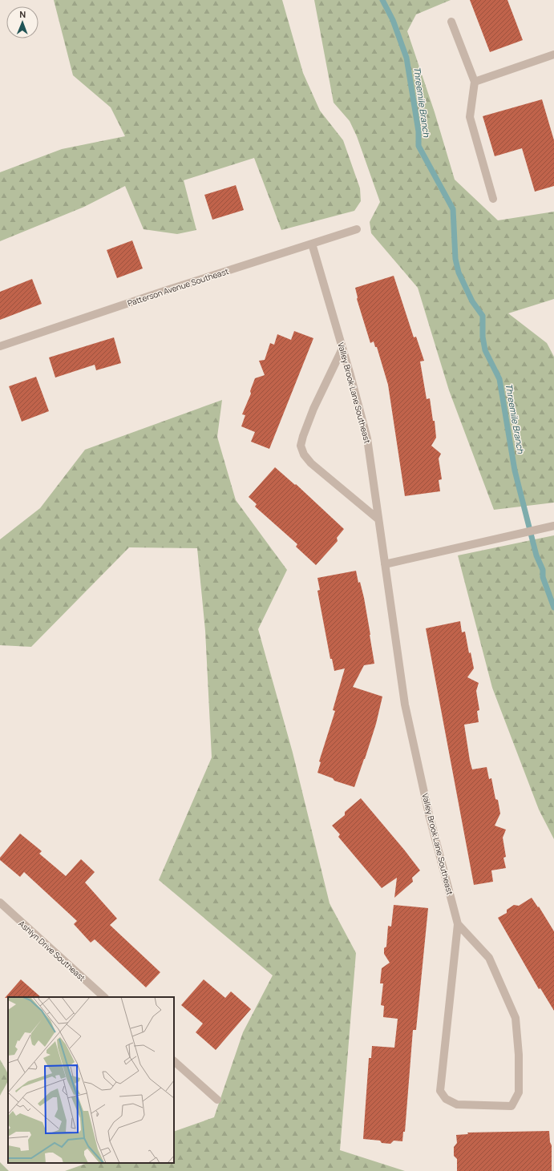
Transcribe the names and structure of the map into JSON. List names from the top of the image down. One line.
{"streets":{"street":["Patterson Avenue Southeast","Valley Brook Lane Southeast","Ashlyn Drive Southeast"]},"crossings":[["Patterson Avenue Southeast","Valley Brook Lane Southeast"]],"water":["Threemile Branch"],"north":"top"}
